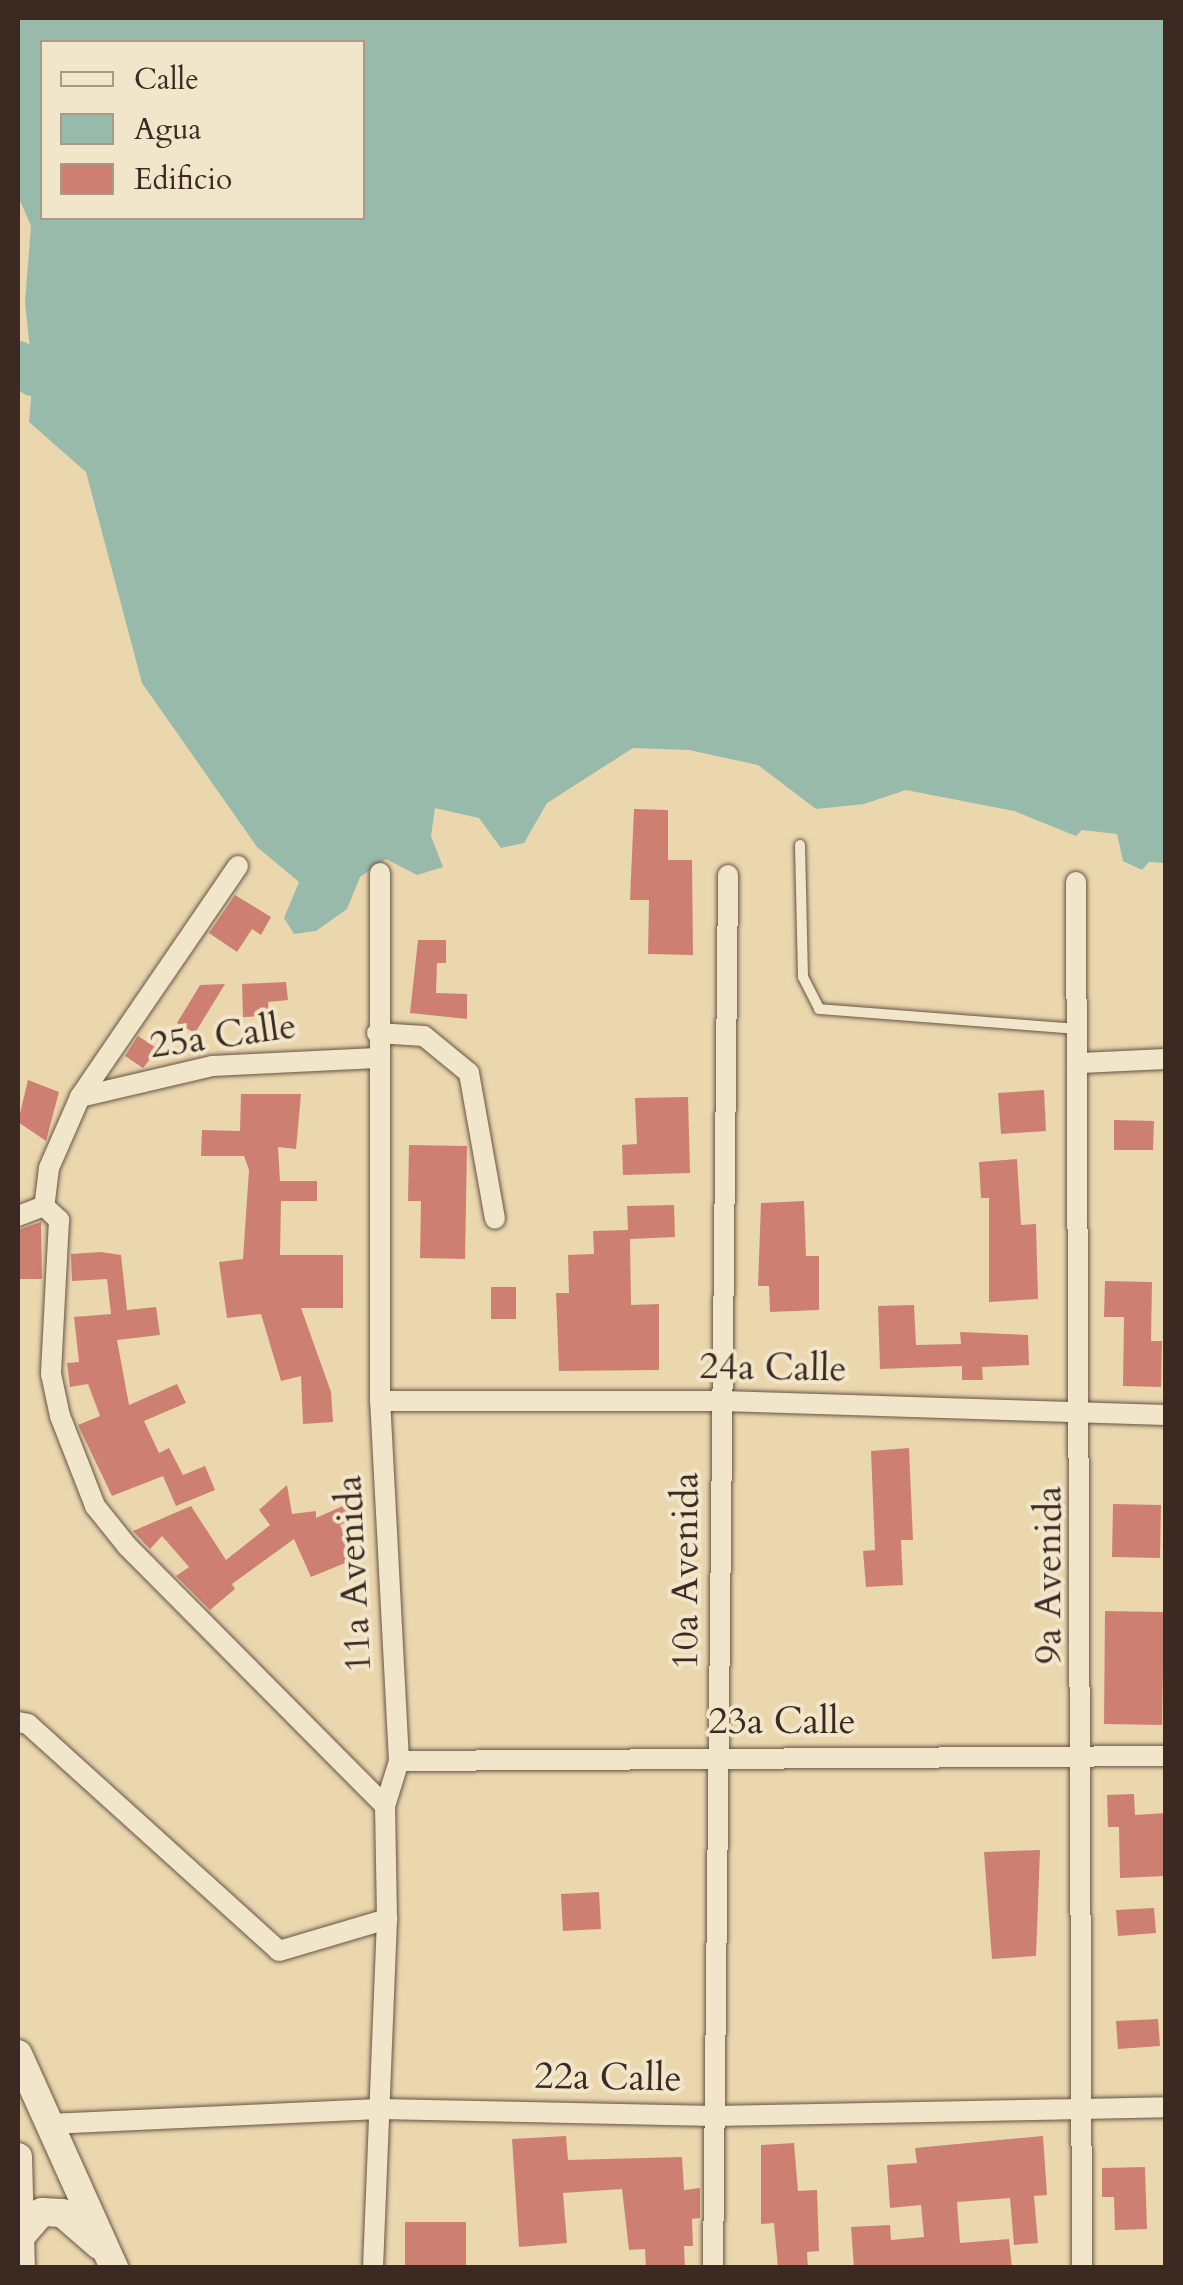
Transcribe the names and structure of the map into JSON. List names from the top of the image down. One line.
{"streets":{"street":["25a Calle","24a Calle","10a Avenida","11a Avenida","9a Avenida","23a Calle","22a Calle"]},"crossings":[["25a Calle","11a Avenida"],["24a Calle","10a Avenida"],["24a Calle","11a Avenida"],["24a Calle","9a Avenida"],["10a Avenida","23a Calle"],["10a Avenida","22a Calle"],["11a Avenida","23a Calle"],["11a Avenida","22a Calle"],["9a Avenida","23a Calle"],["9a Avenida","22a Calle"]],"legend":["Calle","Agua","Edificio"]}
